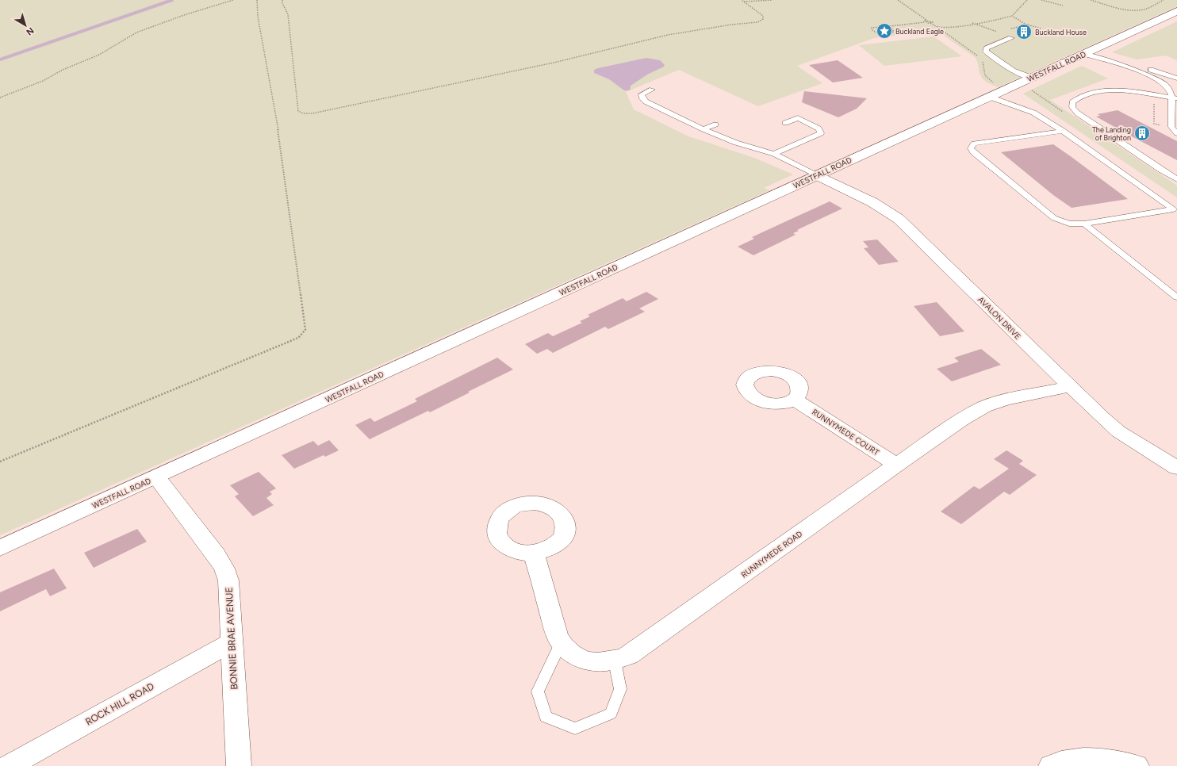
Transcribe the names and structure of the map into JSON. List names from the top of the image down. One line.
{"streets":{"street":["WESTFALL ROAD","AVALON DRIVE","RUNNYMEDE COURT","RUNNYMEDE ROAD","BONNIE BRAE AVENUE","ROCK HILL ROAD"]},"crossings":[["WESTFALL ROAD","AVALON DRIVE"],["WESTFALL ROAD","BONNIE BRAE AVENUE"],["AVALON DRIVE","RUNNYMEDE ROAD"],["RUNNYMEDE COURT","RUNNYMEDE ROAD"],["BONNIE BRAE AVENUE","ROCK HILL ROAD"]],"places":{"place":["Buckland Eagle"],"building":["Buckland House","The Landing of Brighton"]},"north":"bottom right"}
